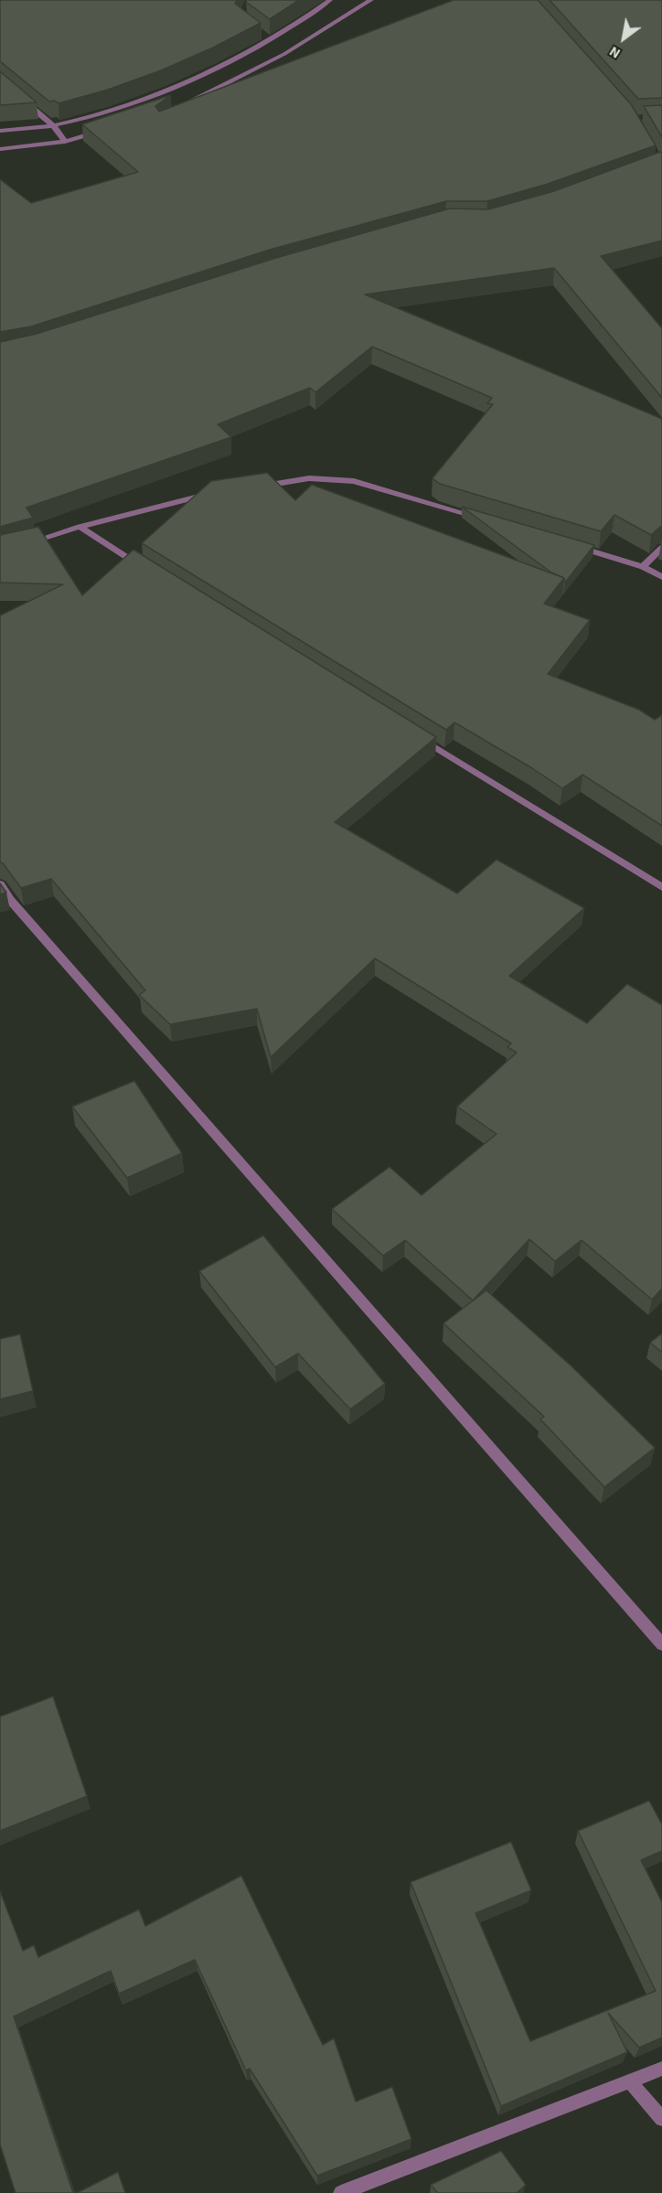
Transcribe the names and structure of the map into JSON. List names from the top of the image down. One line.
{"north":"bottom left"}
